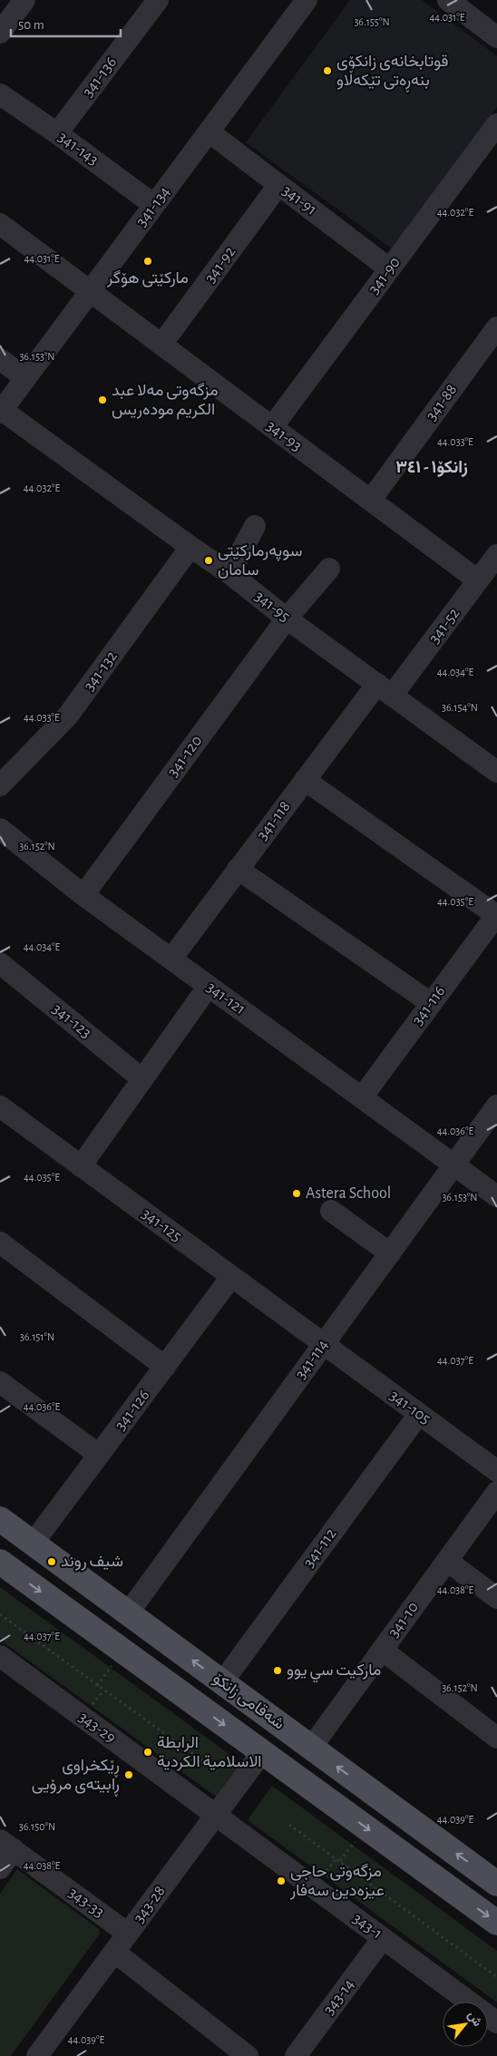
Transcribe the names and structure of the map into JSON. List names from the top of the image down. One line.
{"streets":{"main road":["شەقامی زانکۆ"],"street":["341-136","341-143","341-91","341-134","341-92","341-90","341-88","341-93","341-95","341-52","341-132","341-120","341-118","341-121","341-116","341-123","341-125","341-114","341-105","341-126","341-112","341-10","343-29","343-33","343-28","343-1","343-14"]},"crossings":[["341-136","341-143"],["341-143","341-134"],["341-91","341-134"],["341-91","341-92"],["341-91","341-90"],["341-134","341-93"],["341-134","341-95"],["341-92","341-93"],["341-90","341-93"],["341-88","341-93"],["341-93","341-52"],["341-95","341-52"],["341-95","341-132"],["341-95","341-120"],["341-95","341-118"],["341-52","341-118"],["341-120","341-121"],["341-118","341-121"],["341-121","341-116"],["341-121","341-114"],["341-125","341-114"],["341-125","341-105"],["341-125","341-126"],["341-114","341-105"],["341-114","شەقامی زانکۆ"],["341-105","341-112"],["341-126","شەقامی زانکۆ"],["341-112","شەقامی زانکۆ"],["341-10","شەقامی زانکۆ"],["شەقامی زانکۆ","343-28"],["343-29","343-28"],["343-29","343-1"],["343-33","343-28"],["343-28","343-1"],["343-1","343-14"]],"districts":["زانکۆ١ - ٣٤١"],"places":["قوتابخانه‌ی زانکۆی بنەڕەتی تێکەڵاو","مارکێتی ھۆگر","مزگه‌وتی مه‌لا عبد الكريم موده‌ریس","سوپەرمارکێتی سامان","Astera School","شیف روند","ماركيت سي يوو","الرابطة الاسلامية الكردية","ڕێکخراوی ڕابیتەی مرۆیی","مزگەوتی حاجی عیزەدین سەفار"],"scale_bar":"50 m","north":"top right","coordinates":["44.031°E","36.155°N","44.032°E","36.153°N","44.033°E","44.034°E","36.154°N","36.152°N","44.035°E","44.036°E","36.151°N","44.037°E","44.038°E","44.039°E","36.150°N"]}
